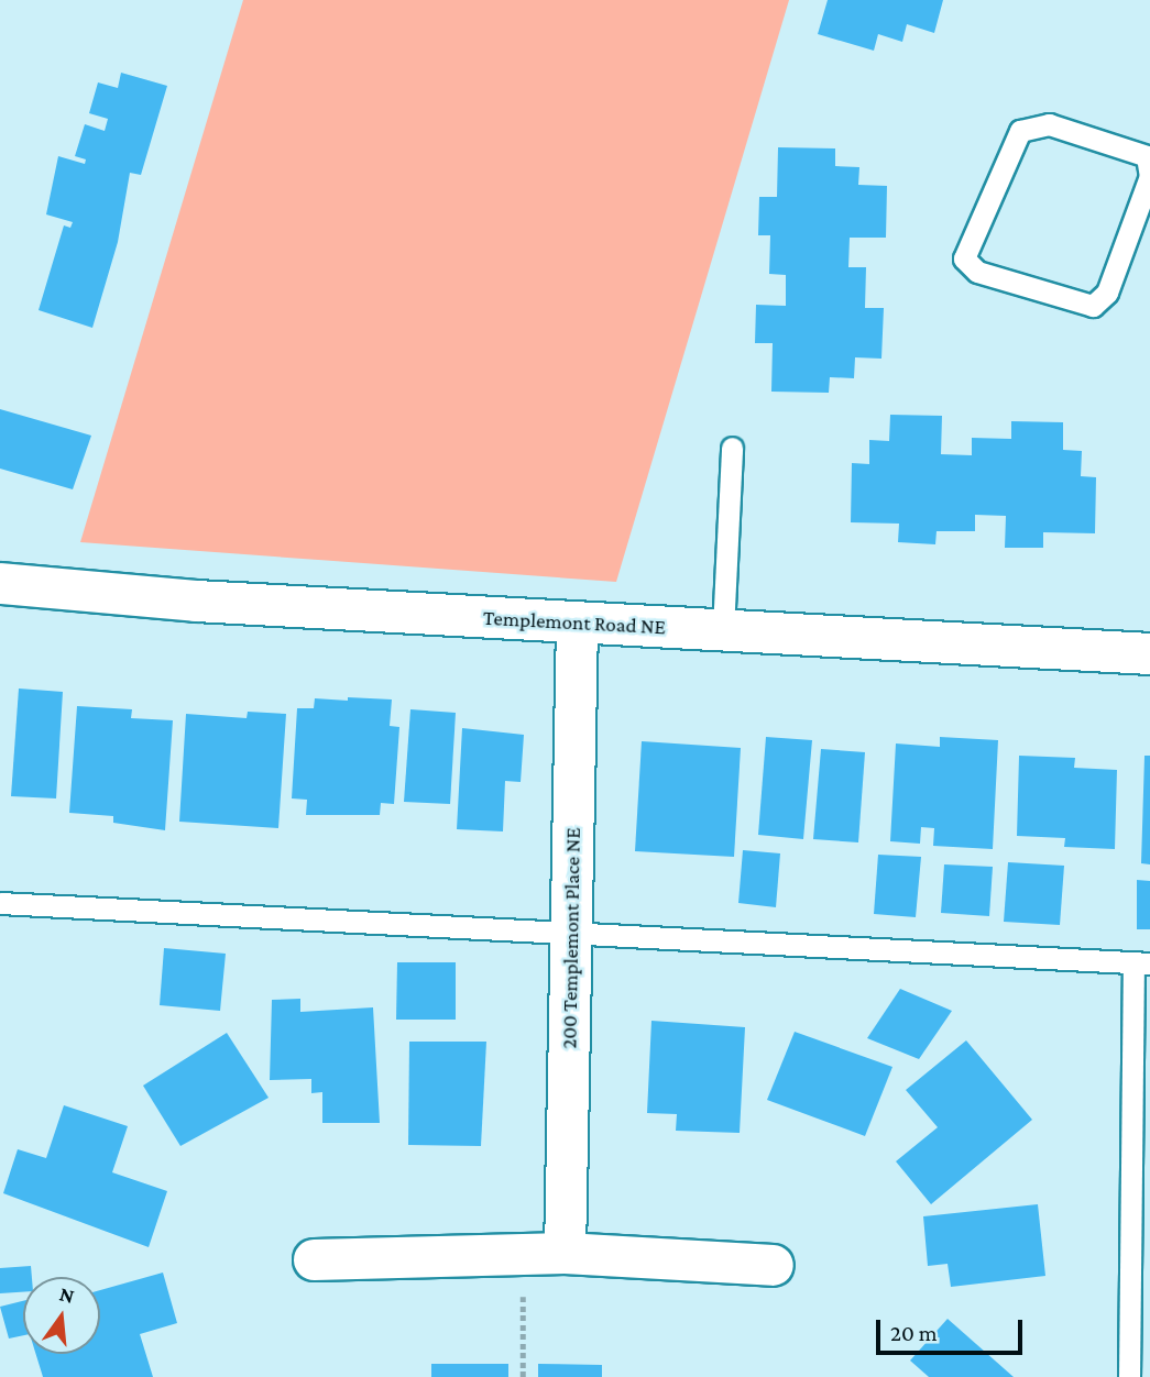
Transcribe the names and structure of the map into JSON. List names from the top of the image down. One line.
{"streets":{"street":["Templemont Road NE","200 Templemont Place NE"]},"crossings":[["Templemont Road NE","200 Templemont Place NE"]],"scale_bar":"20 m","north":"top"}
